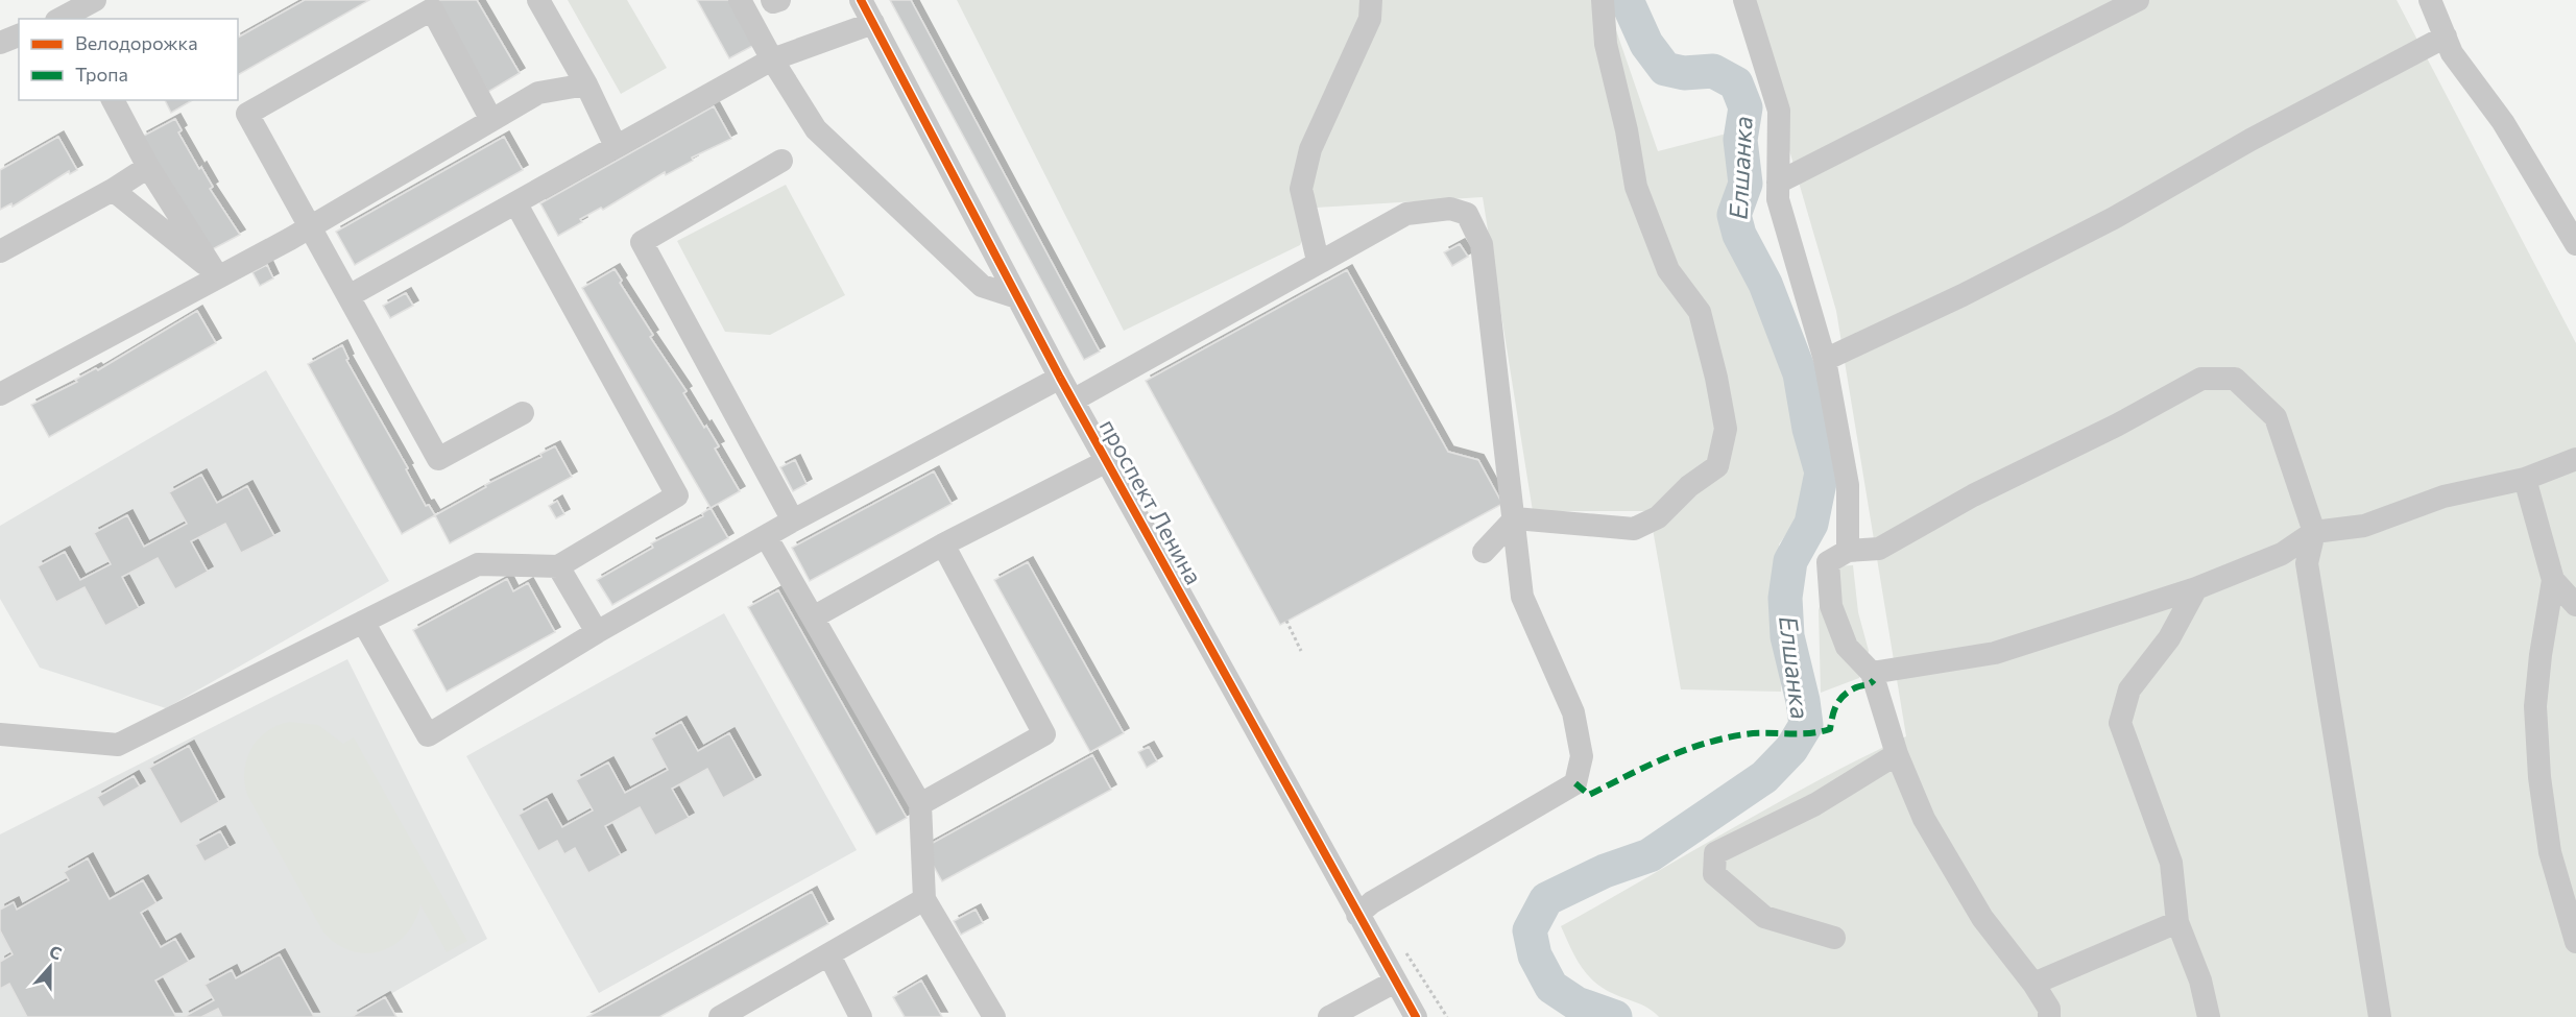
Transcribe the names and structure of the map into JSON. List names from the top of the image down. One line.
{"streets":{"street":["проспект Ленина"]},"water":["Елшанка"],"legend":["Велодорожка","Тропа"],"north":"top"}
